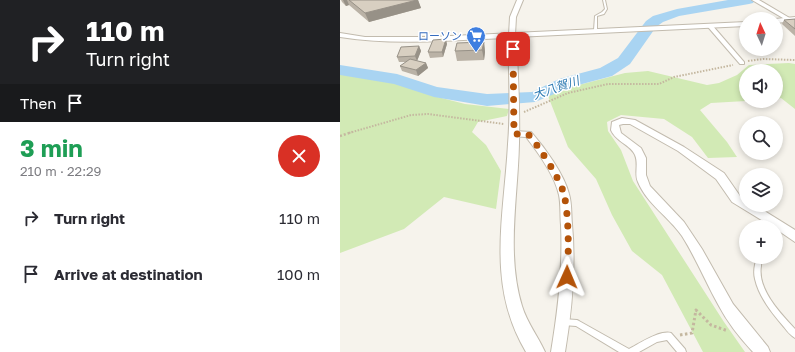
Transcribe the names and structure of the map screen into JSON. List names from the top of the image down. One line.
{"water":["大八賀川"],"places":{"supermarket":["ローソン"]},"north":"top","page":{"turn":["110 m","Turn right"],"map_buttons":"+","then":"Then","heading":["3 min","210 m · 22:29"],"list":[{"name":"Turn right","value":"110 m"},{"name":"Arrive at destination","value":"100 m"}]}}
